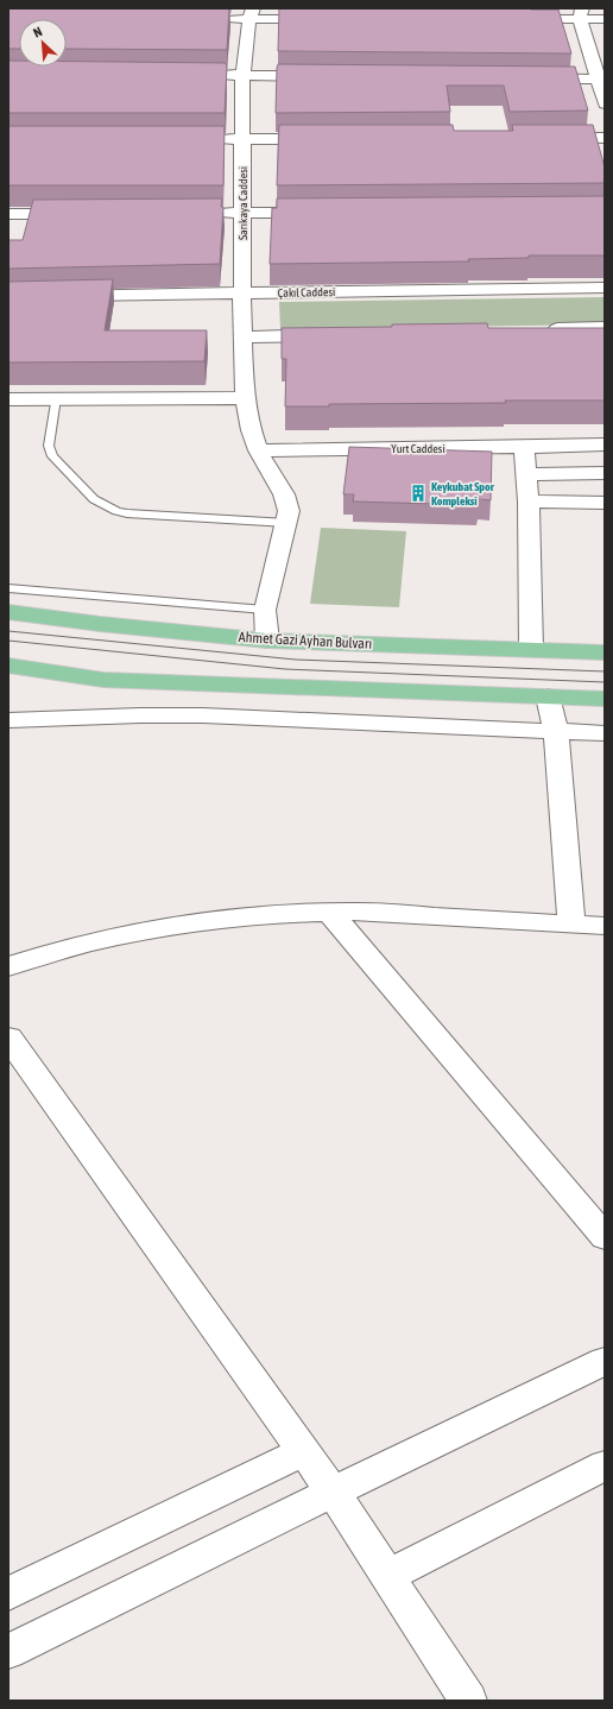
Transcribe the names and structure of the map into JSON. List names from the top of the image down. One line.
{"streets":{"main road":["Ahmet Gazi Ayhan Bulvarı"],"street":["Sarıkaya Caddesi","Çakıl Caddesi","Yurt Caddesi"]},"crossings":[["Sarıkaya Caddesi","Çakıl Caddesi"]],"places":{"building":["Keykubat Spor Kompleksi"]},"north":"top left"}
